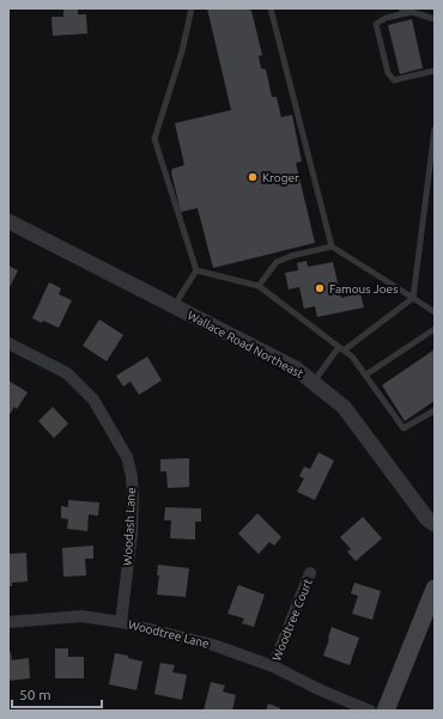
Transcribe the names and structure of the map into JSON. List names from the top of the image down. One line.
{"streets":{"street":["Wallace Road Northeast","Woodash Lane","Woodtree Court","Woodtree Lane"]},"crossings":[["Woodash Lane","Woodtree Lane"],["Woodtree Court","Woodtree Lane"]],"places":["Kroger","Famous Joes"],"scale_bar":"50 m"}
